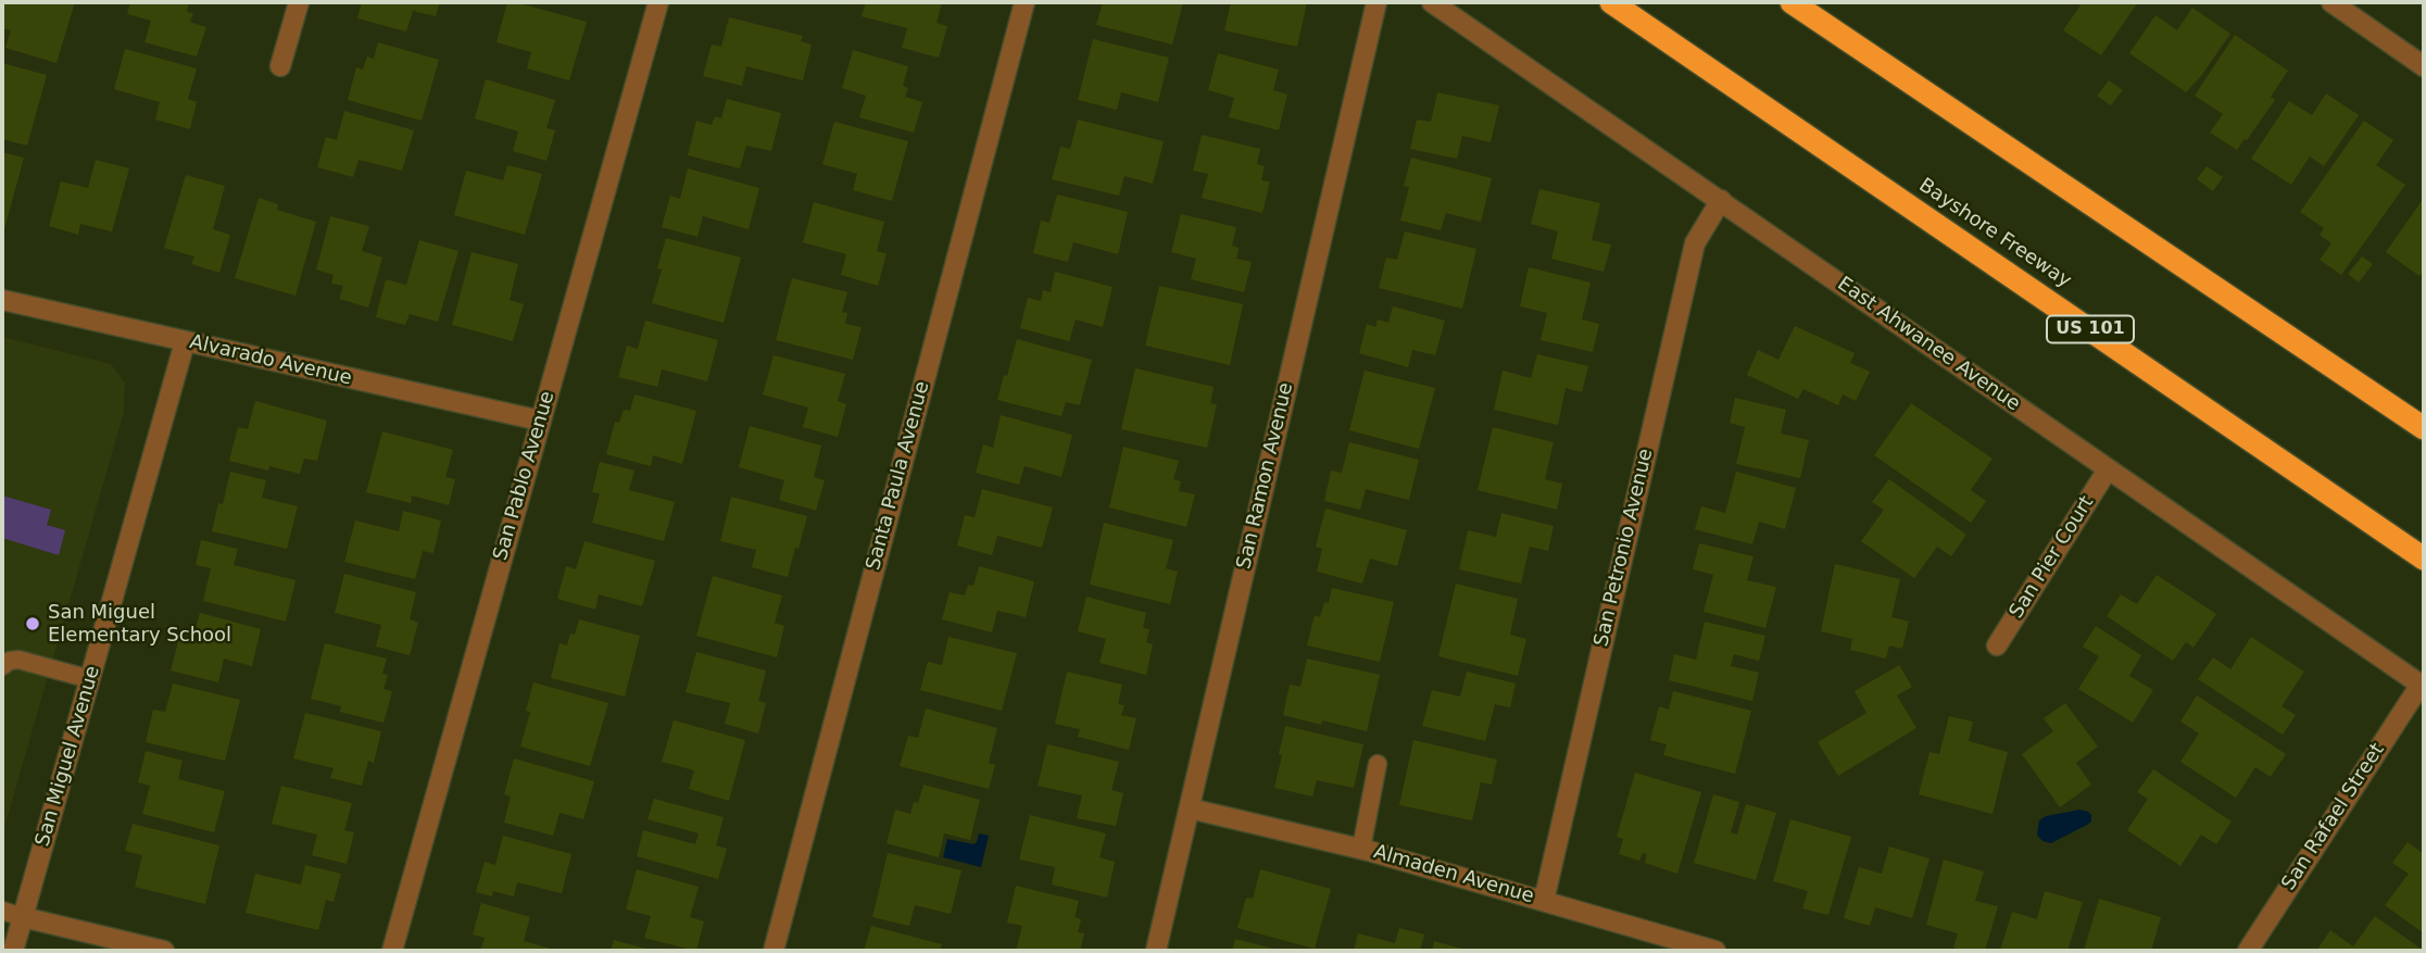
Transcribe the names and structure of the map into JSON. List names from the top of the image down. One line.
{"streets":{"highway":["Bayshore Freeway","US 101"],"street":["East Ahwanee Avenue","Alvarado Avenue","San Pablo Avenue","Santa Paula Avenue","San Ramon Avenue","San Petronio Avenue","San Pier Court","San Miguel Avenue","San Rafael Street","Almaden Avenue"]},"crossings":[["East Ahwanee Avenue","San Petronio Avenue"],["East Ahwanee Avenue","San Pier Court"],["East Ahwanee Avenue","San Rafael Street"],["Alvarado Avenue","San Pablo Avenue"],["Alvarado Avenue","San Miguel Avenue"],["San Ramon Avenue","Almaden Avenue"],["San Petronio Avenue","Almaden Avenue"]],"places":["San Miguel Elementary School"]}
